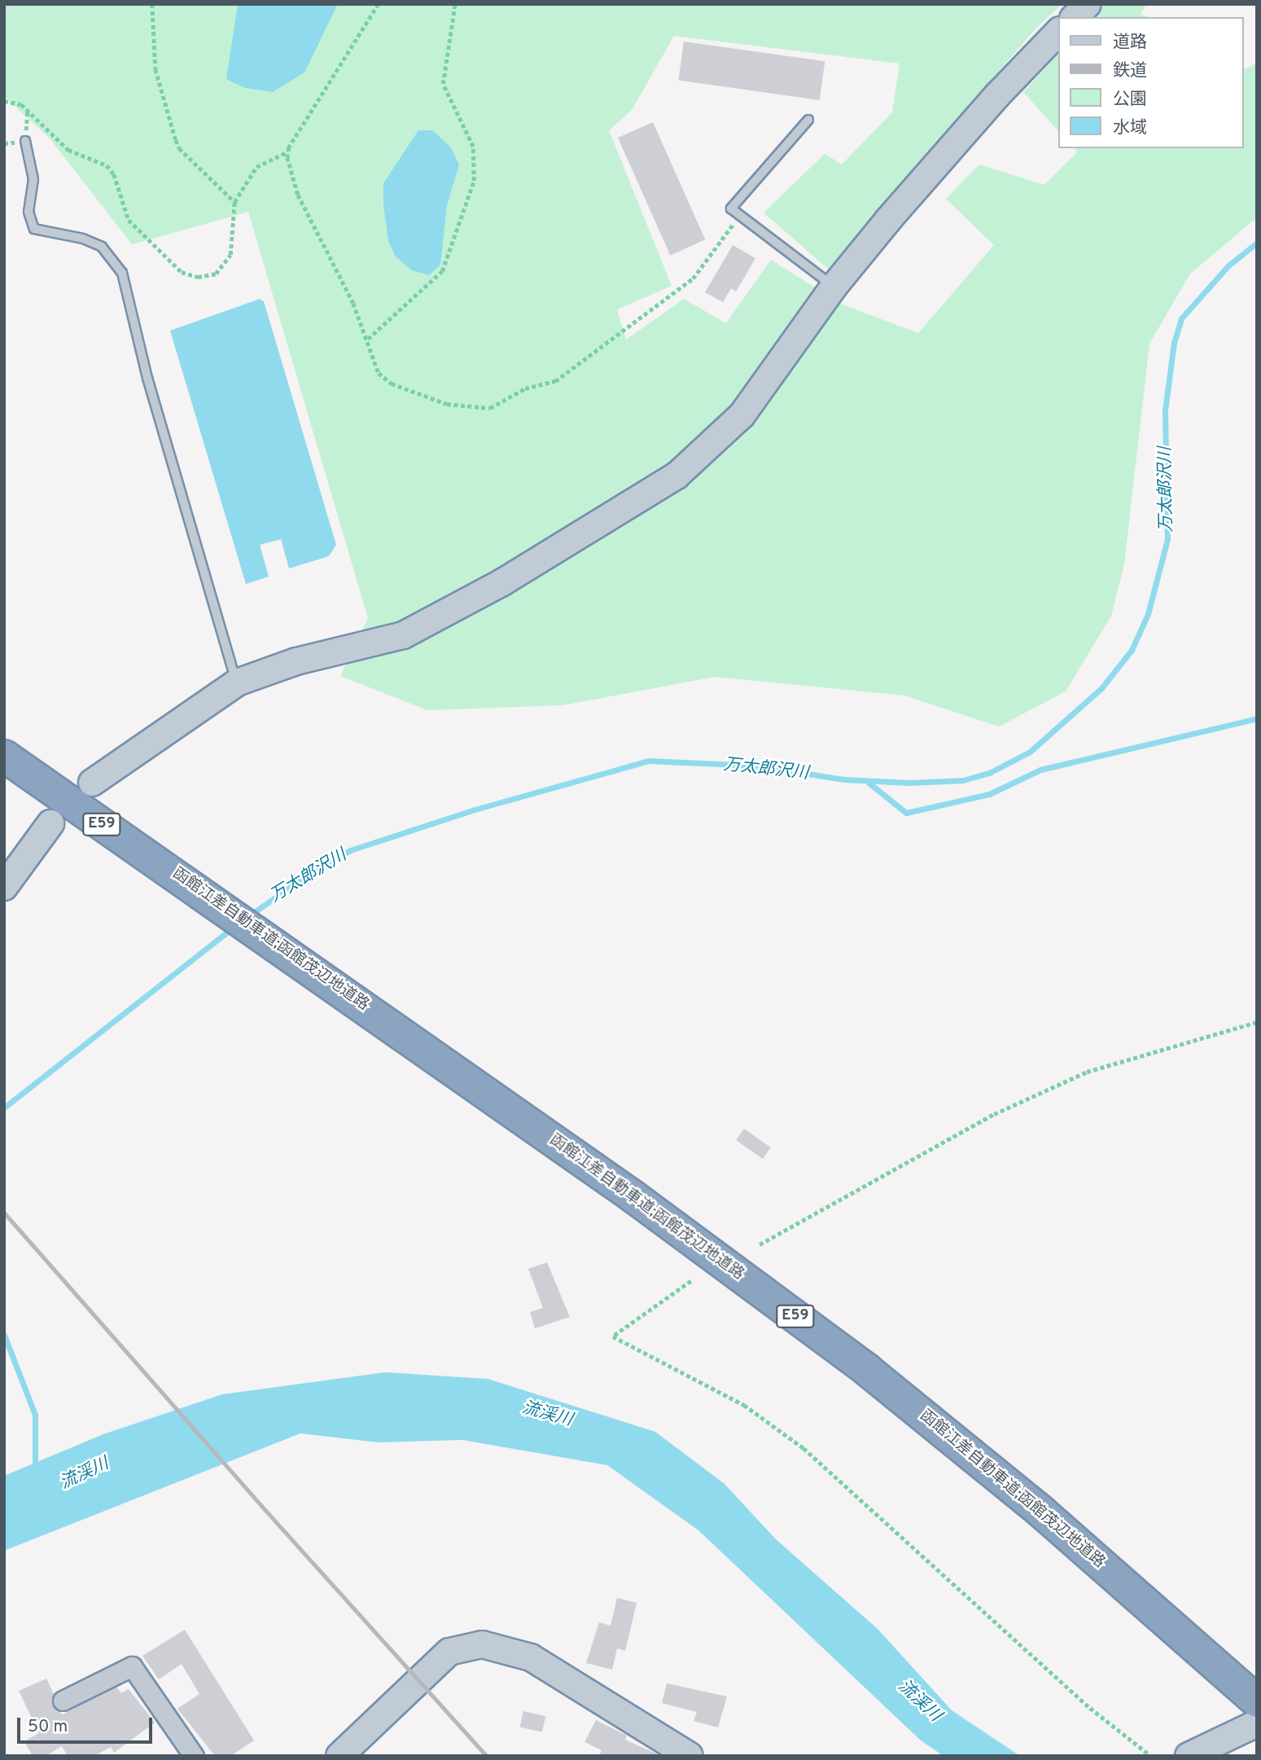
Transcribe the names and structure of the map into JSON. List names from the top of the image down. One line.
{"streets":{"highway":["E59","函館江差自動車道;函館茂辺地道路"]},"water":["万太郎沢川","流渓川"],"legend":["道路","鉄道","公園","水域"],"scale_bar":"50 m"}
